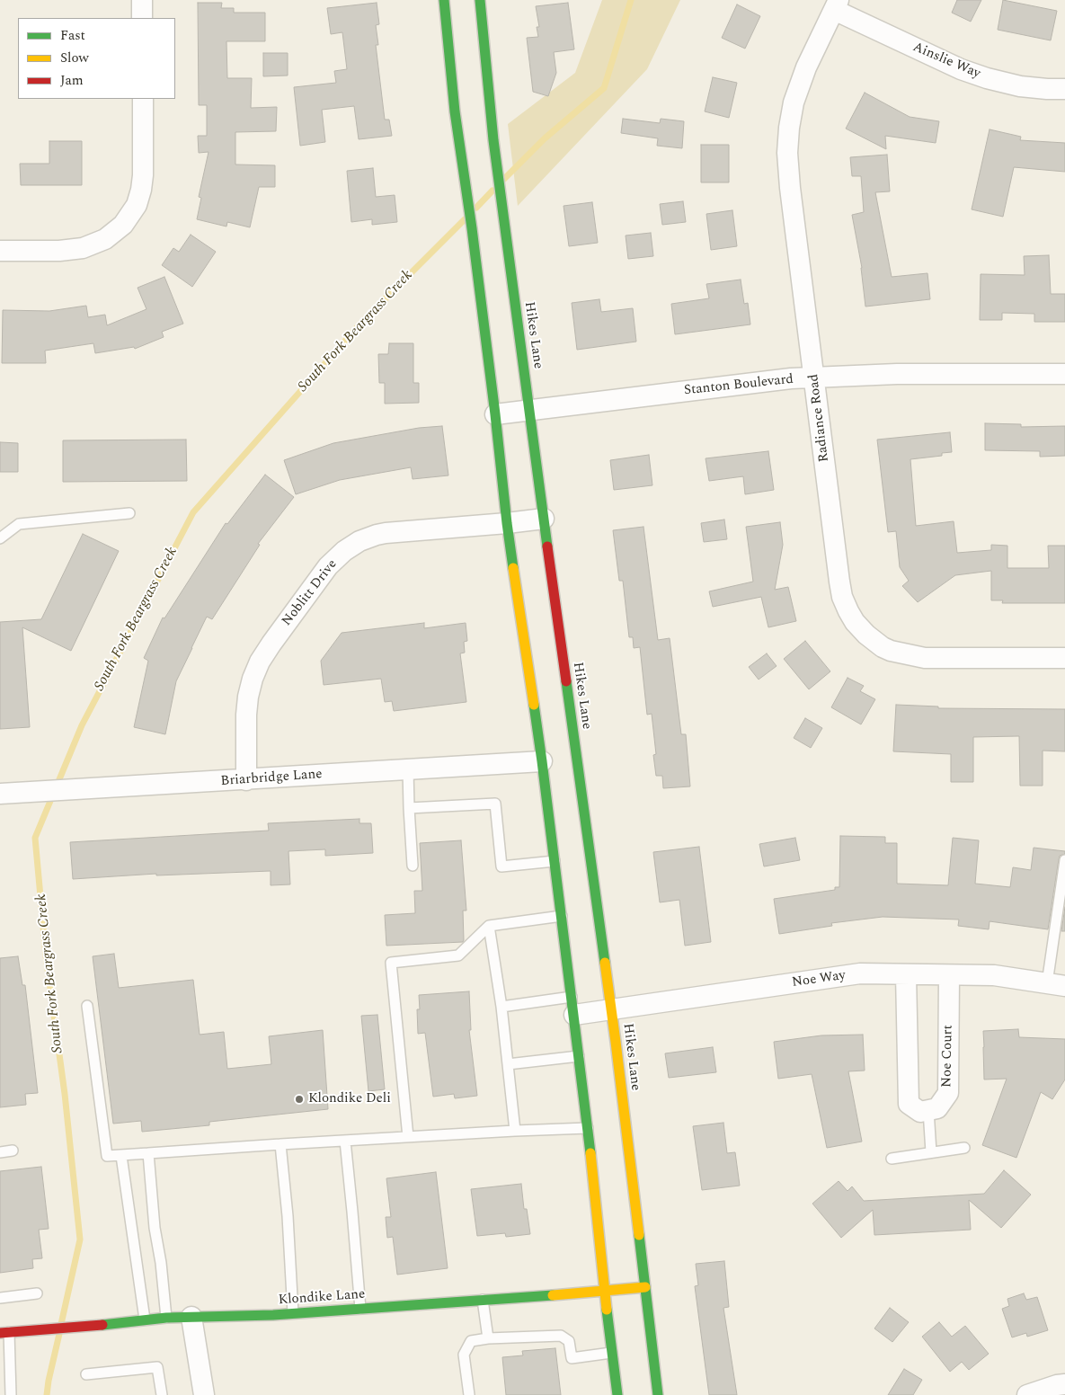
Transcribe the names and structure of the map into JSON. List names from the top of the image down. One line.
{"streets":{"main road":["Hikes Lane","Klondike Lane"],"street":["Ainslie Way","Stanton Boulevard","Radiance Road","Noblitt Drive","Briarbridge Lane","Noe Way","Noe Court"]},"crossings":[["Ainslie Way","Radiance Road"],["Hikes Lane","Stanton Boulevard"],["Hikes Lane","Noblitt Drive"],["Hikes Lane","Noe Way"],["Hikes Lane","Klondike Lane"],["Stanton Boulevard","Radiance Road"],["Noblitt Drive","Briarbridge Lane"],["Noe Way","Noe Court"]],"water":["South Fork Beargrass Creek"],"places":["Klondike Deli"],"legend":["Fast","Slow","Jam"]}
